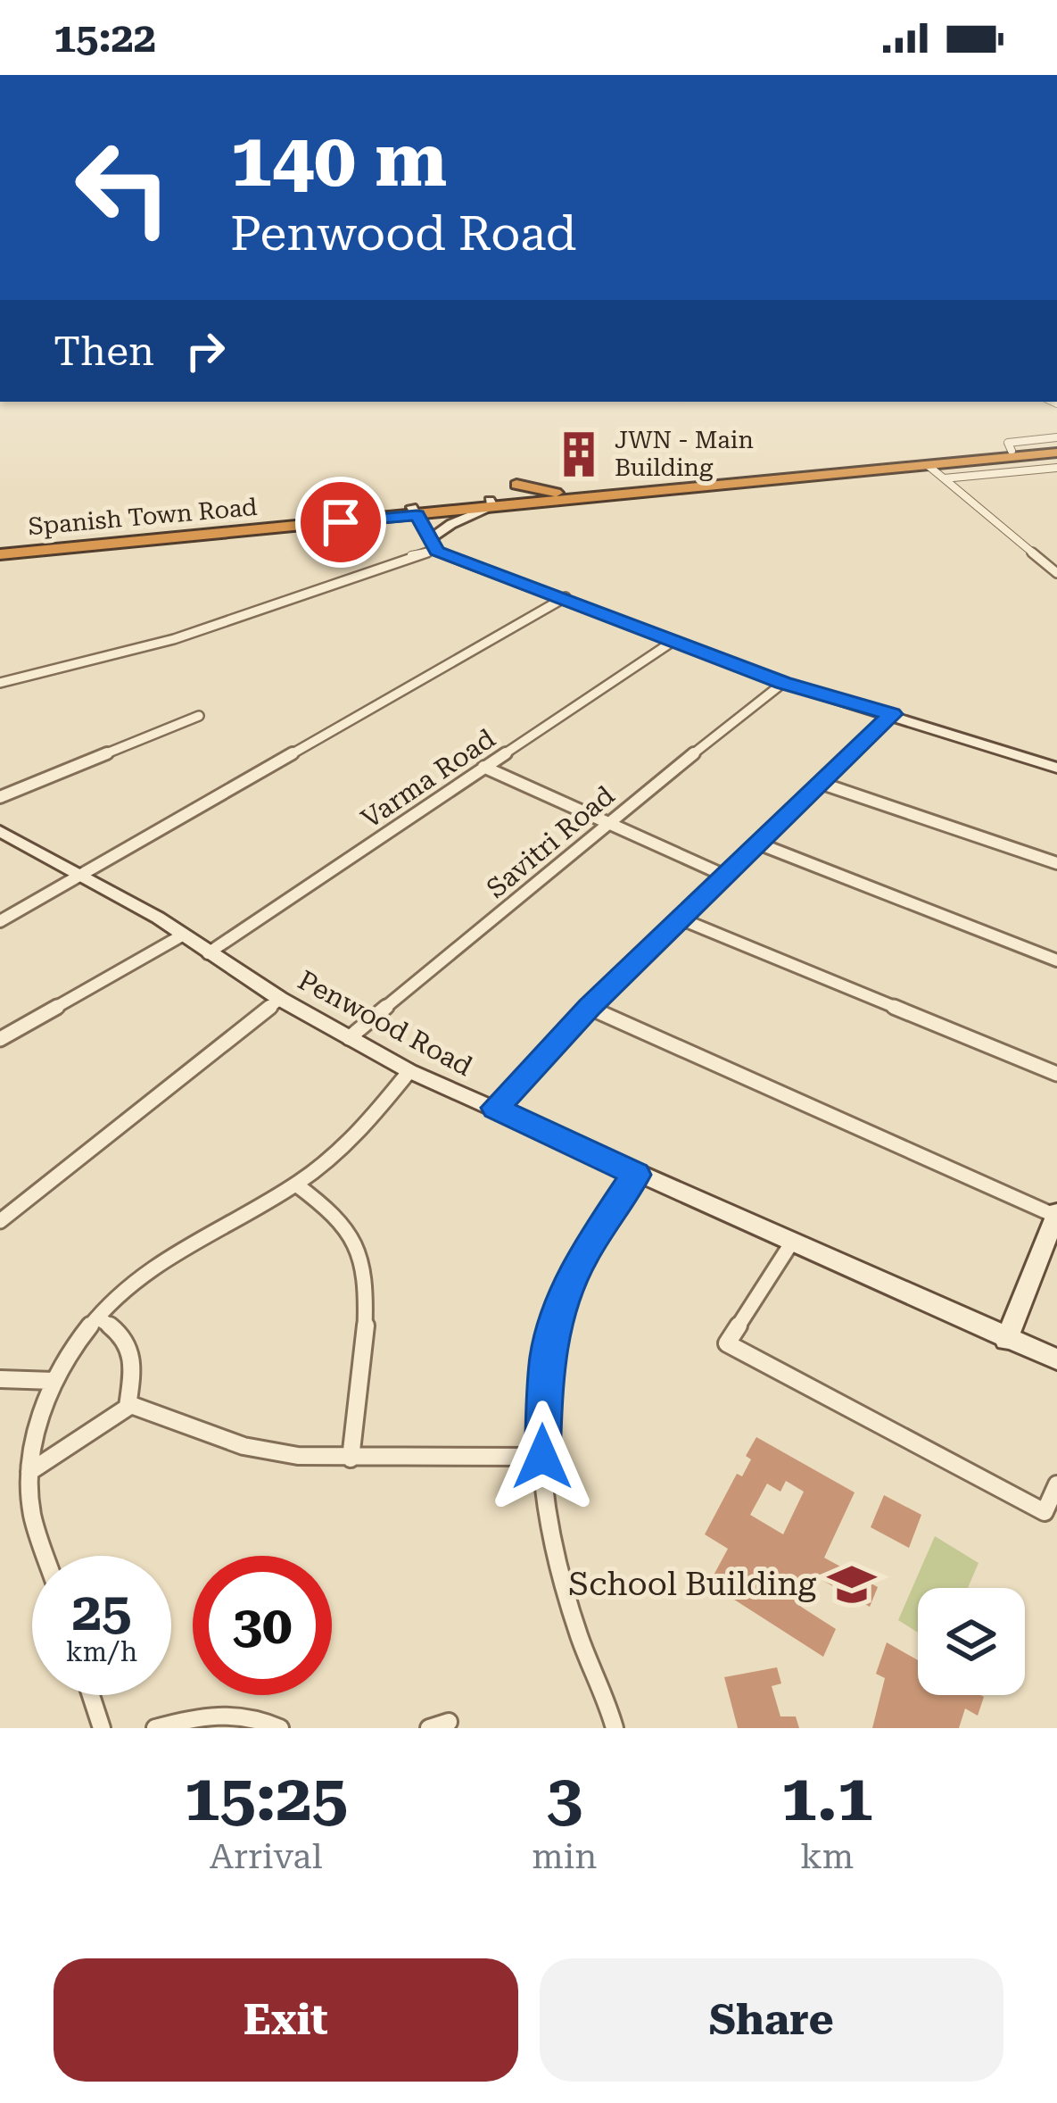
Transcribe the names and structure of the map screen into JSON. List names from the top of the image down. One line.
{"streets":{"highway":["Spanish Town Road"],"street":["Varma Road","Savitri Road","Penwood Road"]},"crossings":[["Varma Road","Penwood Road"],["Savitri Road","Penwood Road"]],"places":{"building":["JWN - Main Building"],"school or university":["School Building"]},"page":{"status":"15:22","turn":["140 m","Penwood Road"],"then":"Then","speed":"25 km/h","limit":"30","eta":["15:25","Arrival","3","min","1.1","km"],"buttons":["Exit","Share"]}}
